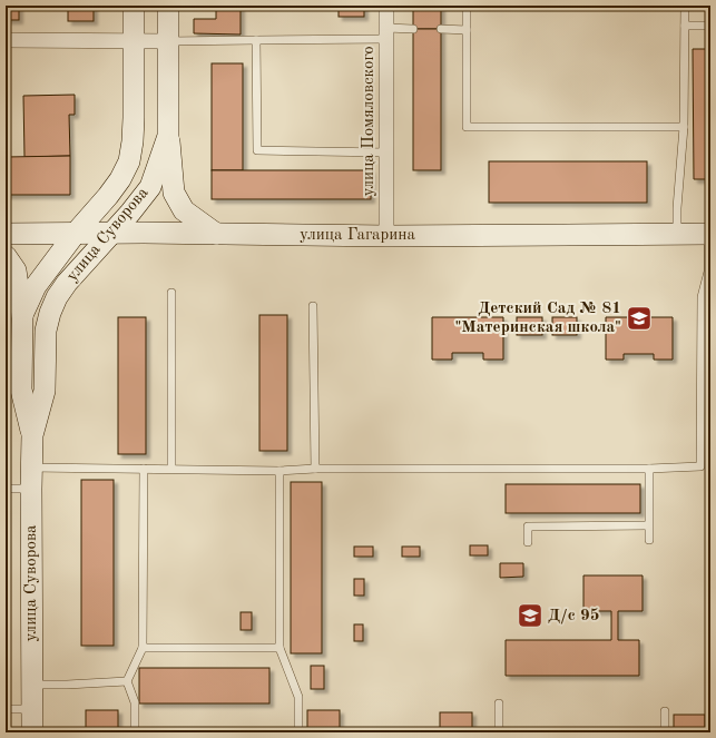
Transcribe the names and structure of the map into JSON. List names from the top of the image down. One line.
{"streets":{"main road":["улица Суворова","улица Гагарина"],"street":["улица Помяловского"]},"crossings":[["улица Помяловского","улица Гагарина"],["улица Суворова","улица Гагарина"]],"places":{"school or university":["Детский Сад № 81 \"Материнская школа\"","Д/с 95"]}}
